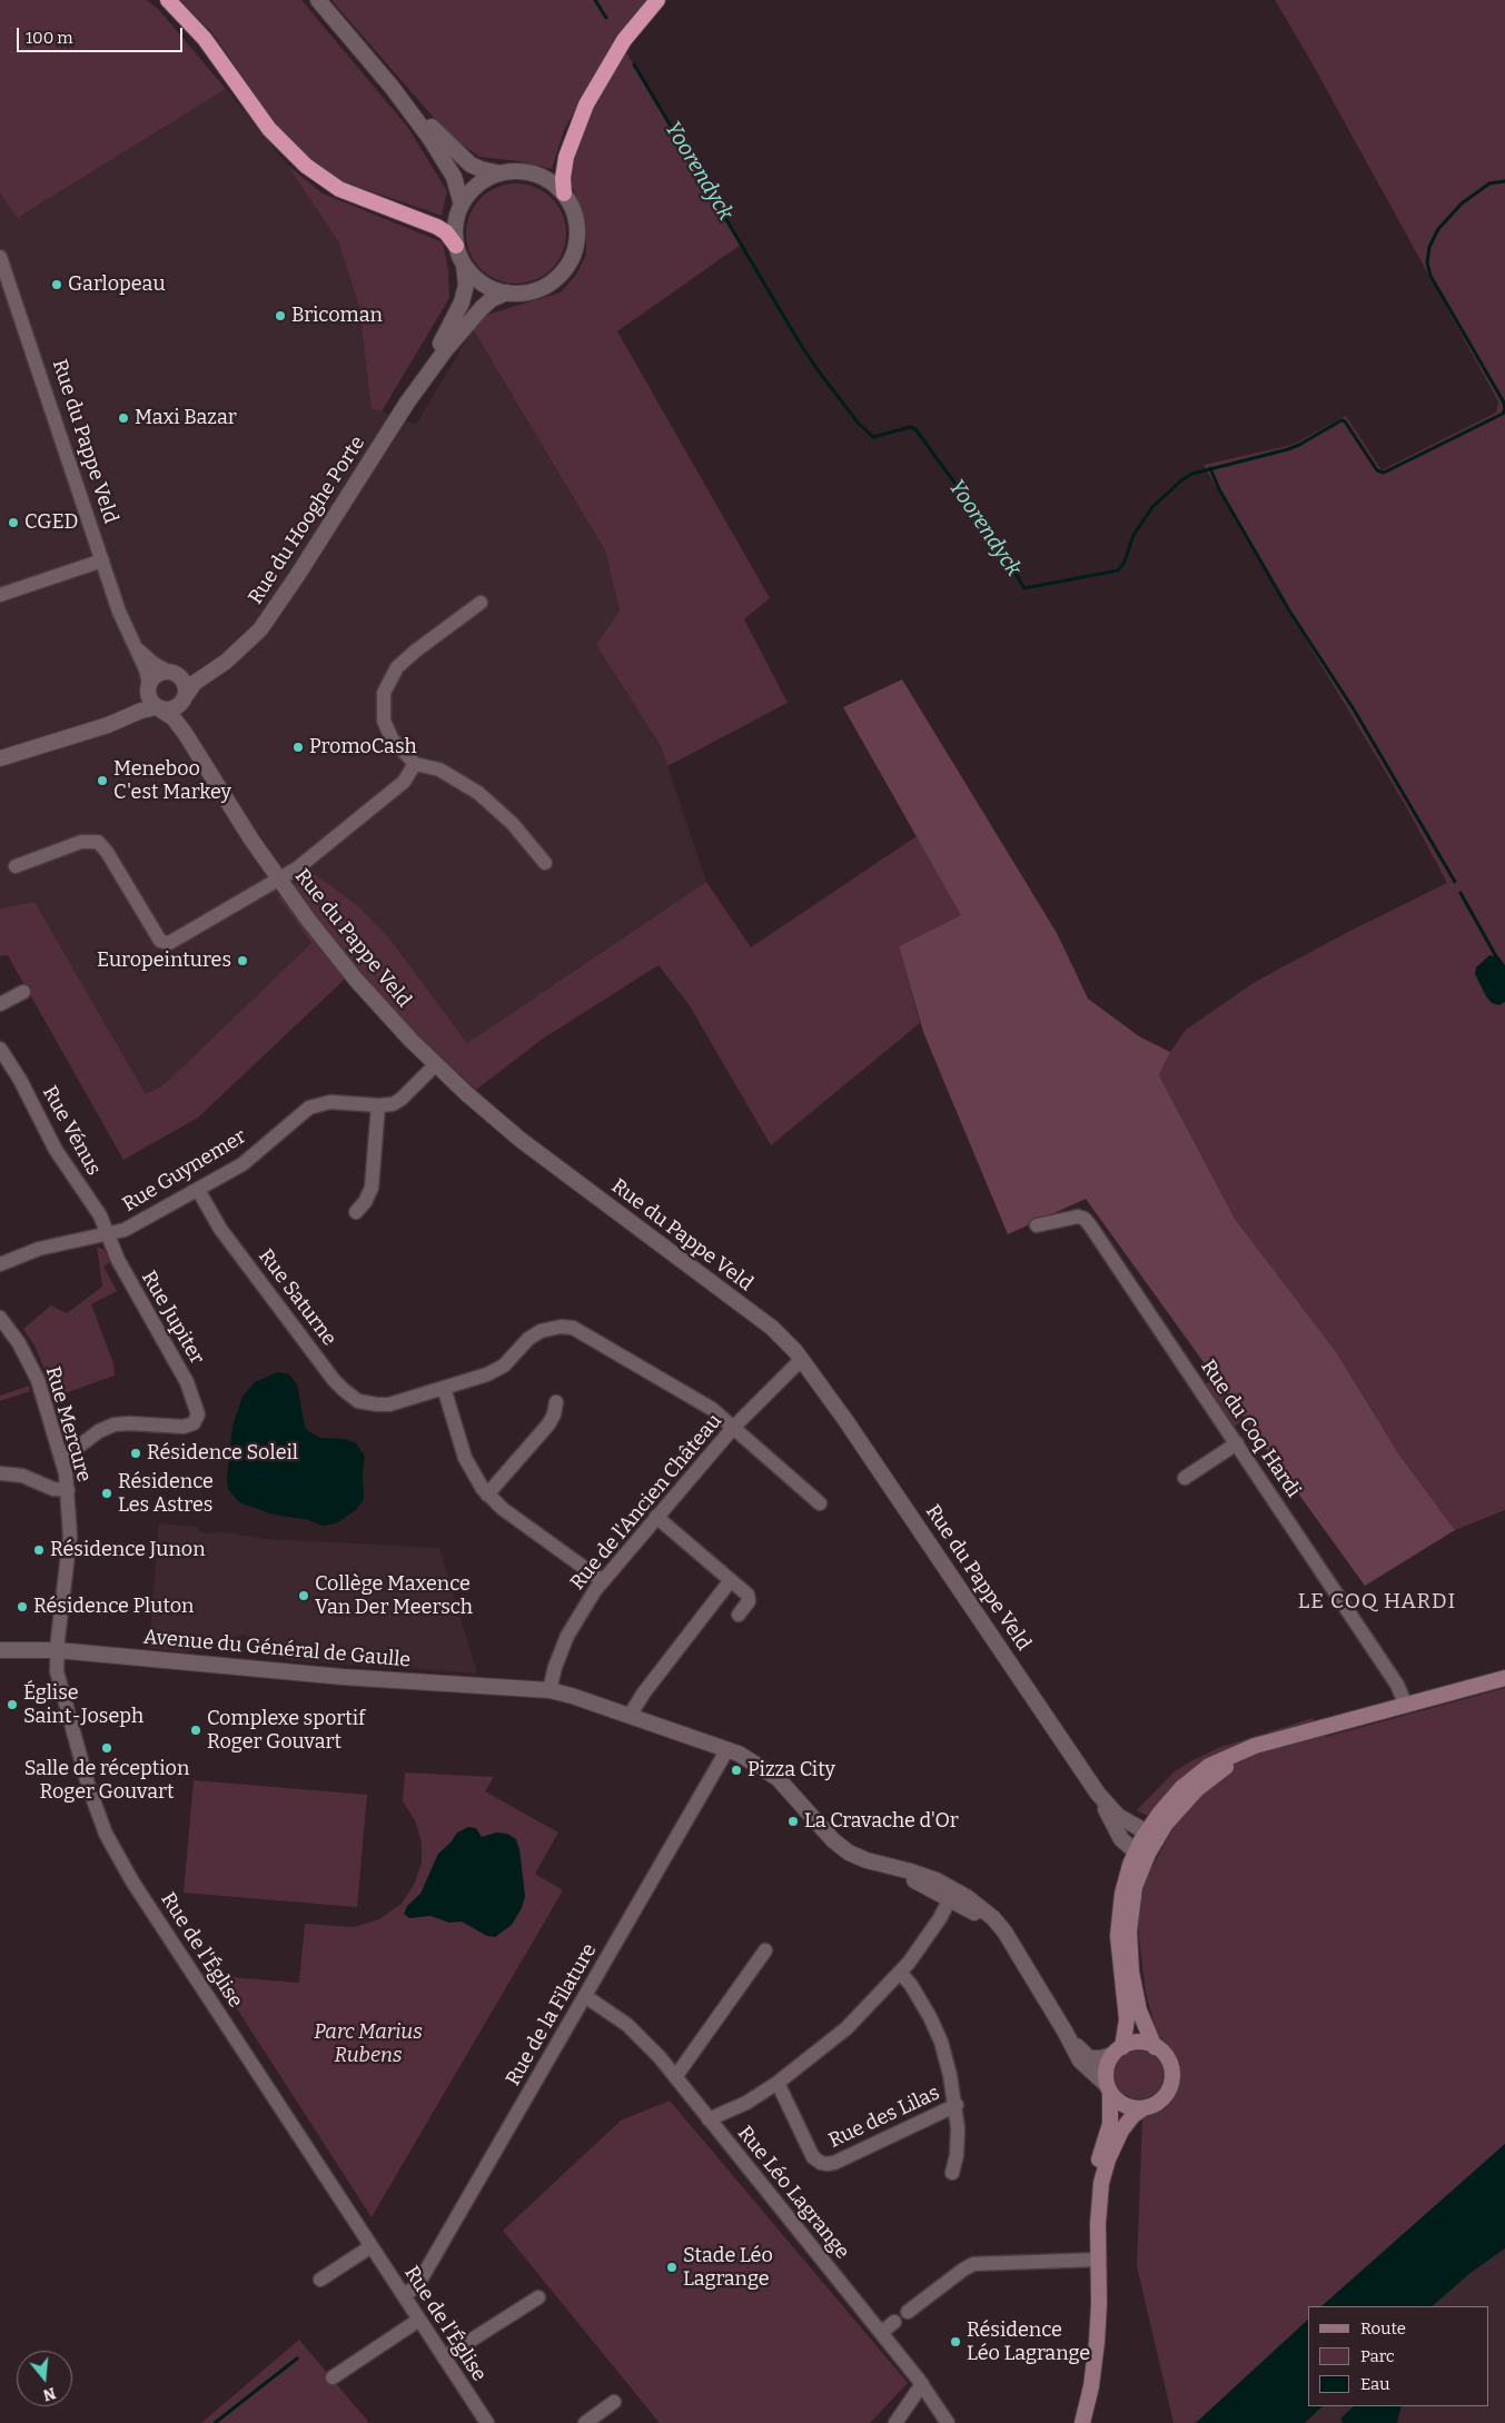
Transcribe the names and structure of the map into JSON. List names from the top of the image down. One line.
{"streets":{"street":["Rue du Pappe Veld","Rue du Hooghe Porte","Rue Vénus","Rue Guynemer","Rue Saturne","Rue Jupiter","Rue Mercure","Rue du Coq Hardi","Rue de l'Ancien Château","Avenue du Général de Gaulle","Rue de l'Église","Rue de la Filature","Rue des Lilas","Rue Léo Lagrange"]},"crossings":[["Rue du Pappe Veld","Rue du Hooghe Porte"],["Rue du Pappe Veld","Rue Guynemer"],["Rue du Pappe Veld","Rue de l'Ancien Château"],["Rue Vénus","Rue Guynemer"],["Rue Vénus","Rue Jupiter"],["Rue Guynemer","Rue Saturne"],["Rue Guynemer","Rue Jupiter"],["Rue Jupiter","Rue Mercure"],["Rue Mercure","Avenue du Général de Gaulle"],["Rue Mercure","Rue de l'Église"],["Rue de l'Ancien Château","Avenue du Général de Gaulle"],["Avenue du Général de Gaulle","Rue de l'Église"],["Avenue du Général de Gaulle","Rue de la Filature"],["Rue de l'Église","Rue de la Filature"],["Rue de la Filature","Rue Léo Lagrange"]],"districts":["LE COQ HARDI"],"water":["Yoorendyck"],"parks":["Parc Marius Rubens"],"places":["Garlopeau","Bricoman","Maxi Bazar","CGED","PromoCash","Meneboo C'est Markey","Europeintures","Résidence Soleil","Résidence Les Astres","Résidence Junon","Collège Maxence Van Der Meersch","Résidence Pluton","Église Saint-Joseph","Complexe sportif Roger Gouvart","Salle de réception Roger Gouvart","Pizza City","La Cravache d'Or","Stade Léo Lagrange","Résidence Léo Lagrange"],"legend":["Route","Parc","Eau"],"scale_bar":"100 m","north":"bottom"}
